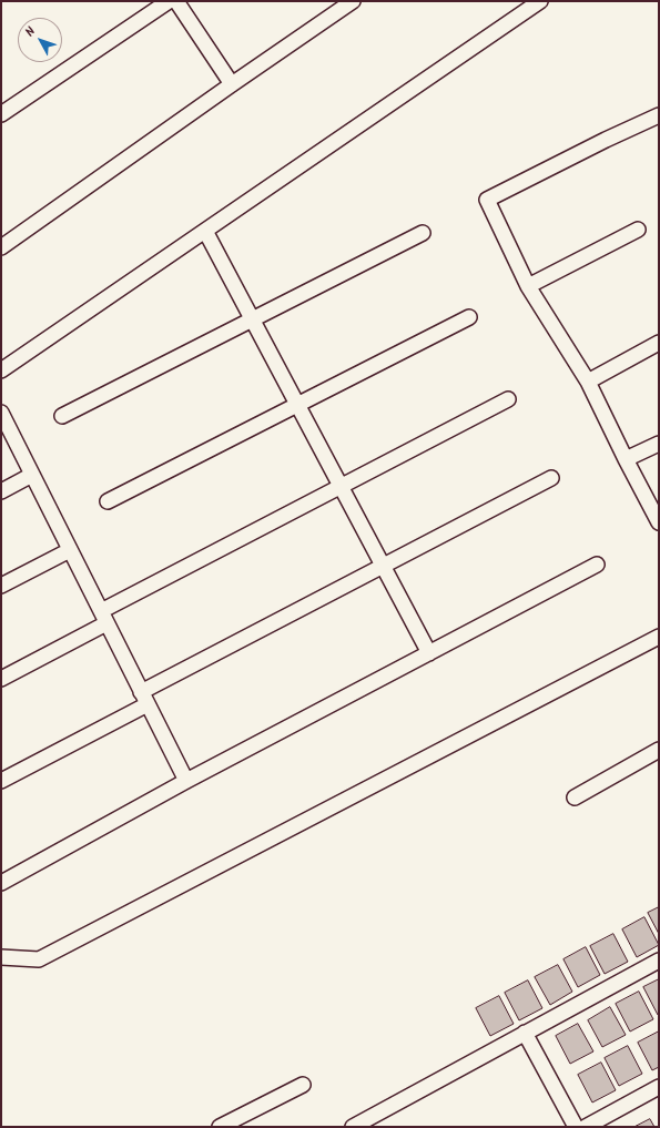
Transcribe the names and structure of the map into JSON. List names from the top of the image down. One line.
{"north":"top left"}
